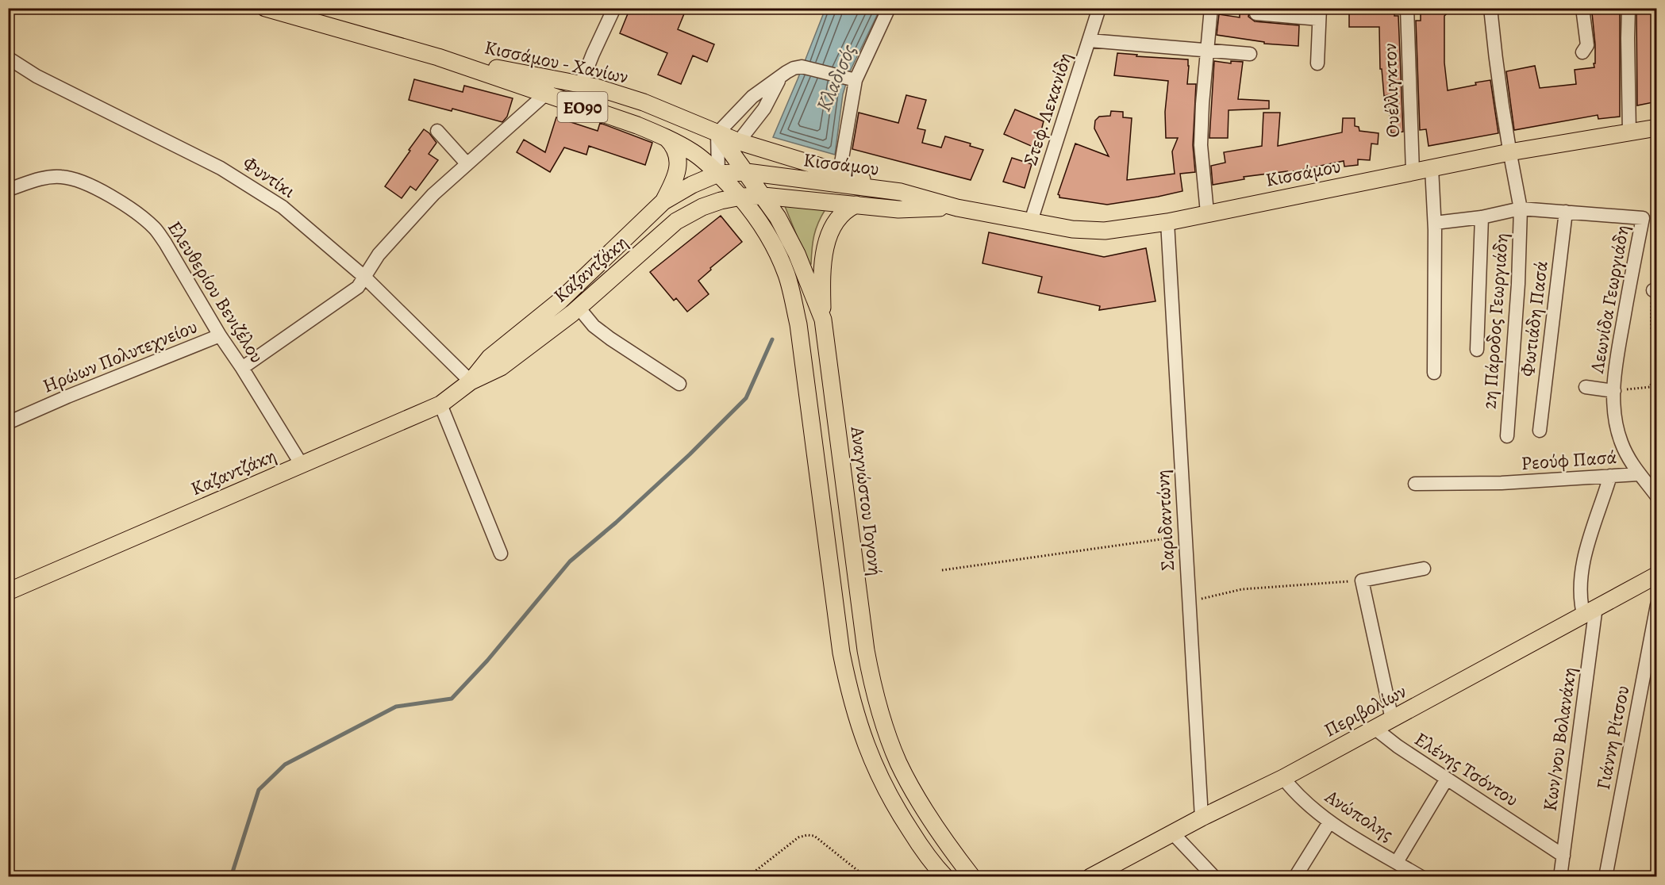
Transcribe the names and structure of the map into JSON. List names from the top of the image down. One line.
{"streets":{"main road":["Κισσάμου - Χανίων","ΕΟ90","Κισσάμου","Καζαντζάκη","Αναγνώστου Γογονή","Περιβολίων"],"street":["Ουέλλιγκτον","Στεφ. Λεκανίδη","Φυντίκι","Ελευθερίου Βενιζέλου","Λεωνίδα Γεωργιάδη","Φωτιάδη Πασά","2η Πάροδος Γεωργιάδη","Ηρώων Πολυτεχνείου","Ρεούφ Πασά","Σαριδαντώνη","Γιάννη Ρίτσου","Κων/νου Βολανάκη","Ελένης Τσόντου","Ανώπολης"]},"crossings":[["Κισσάμου - Χανίων","ΕΟ90"],["Κισσάμου - Χανίων","Κισσάμου"],["Κισσάμου - Χανίων","Καζαντζάκη"],["Ουέλλιγκτον","Κισσάμου"],["ΕΟ90","Κισσάμου"],["ΕΟ90","Καζαντζάκη"],["ΕΟ90","Αναγνώστου Γογονή"],["Στεφ. Λεκανίδη","Κισσάμου"],["Κισσάμου","Καζαντζάκη"],["Κισσάμου","Αναγνώστου Γογονή"],["Κισσάμου","Σαριδαντώνη"],["Φυντίκι","Καζαντζάκη"],["Καζαντζάκη","Ελευθερίου Βενιζέλου"],["Ελευθερίου Βενιζέλου","Ηρώων Πολυτεχνείου"],["Λεωνίδα Γεωργιάδη","Φωτιάδη Πασά"],["Λεωνίδα Γεωργιάδη","2η Πάροδος Γεωργιάδη"],["Λεωνίδα Γεωργιάδη","Ρεούφ Πασά"],["Ρεούφ Πασά","Κων/νου Βολανάκη"],["Σαριδαντώνη","Περιβολίων"],["Περιβολίων","Κων/νου Βολανάκη"],["Περιβολίων","Ελένης Τσόντου"],["Περιβολίων","Ανώπολης"],["Κων/νου Βολανάκη","Ελένης Τσόντου"]],"water":["Κλαδισός"]}
